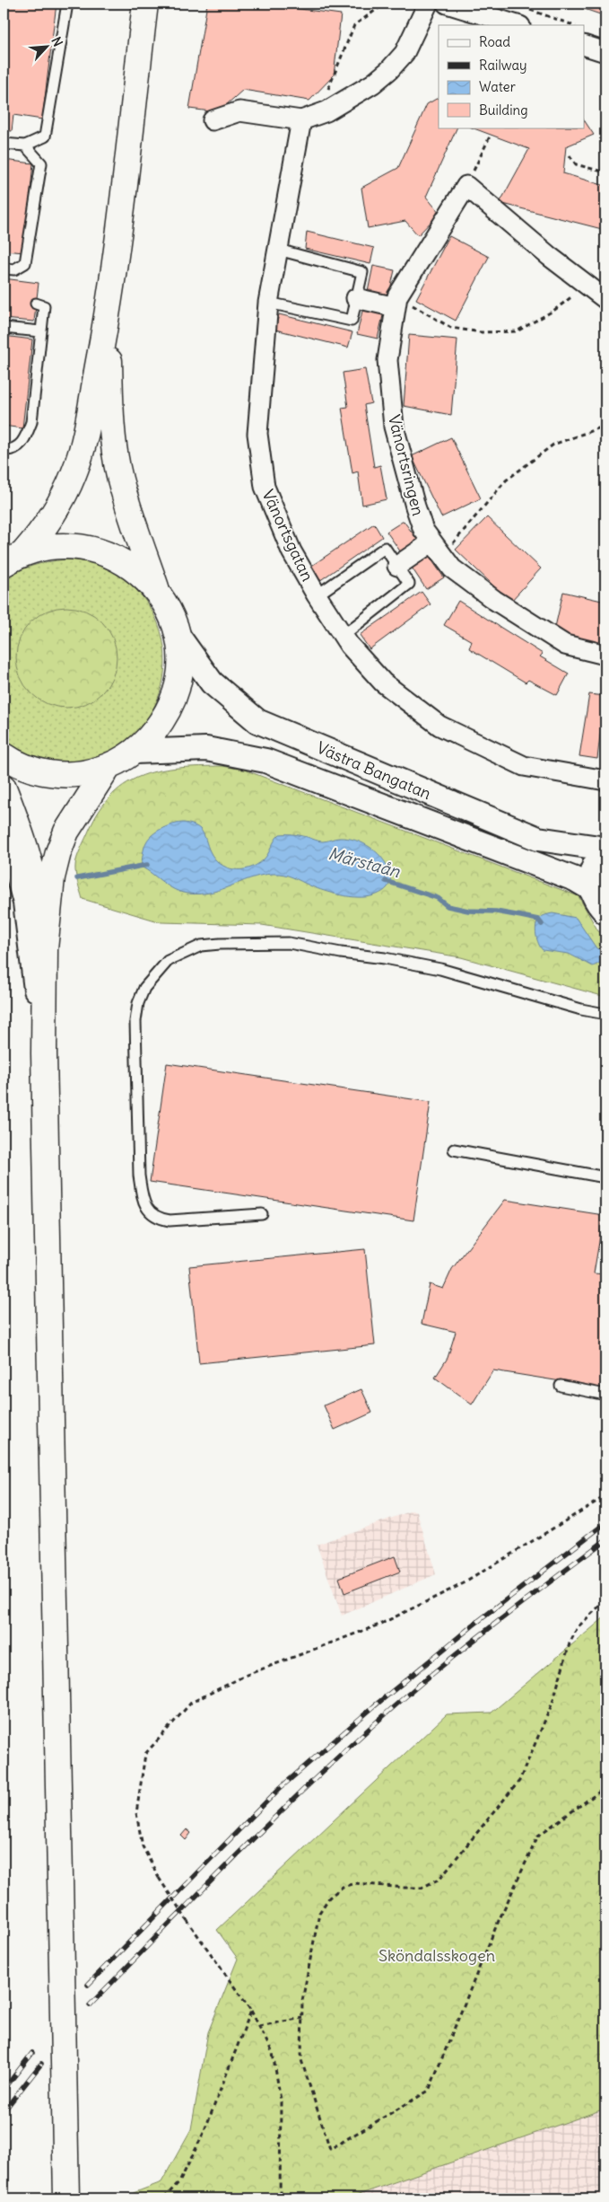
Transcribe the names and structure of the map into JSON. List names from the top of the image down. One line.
{"streets":{"street":["Vänortsringen","Vänortsgatan","Västra Bangatan"]},"water":["Märstaån"],"parks":["Sköndalsskogen"],"legend":["Road","Railway","Water","Building"],"north":"top right"}
